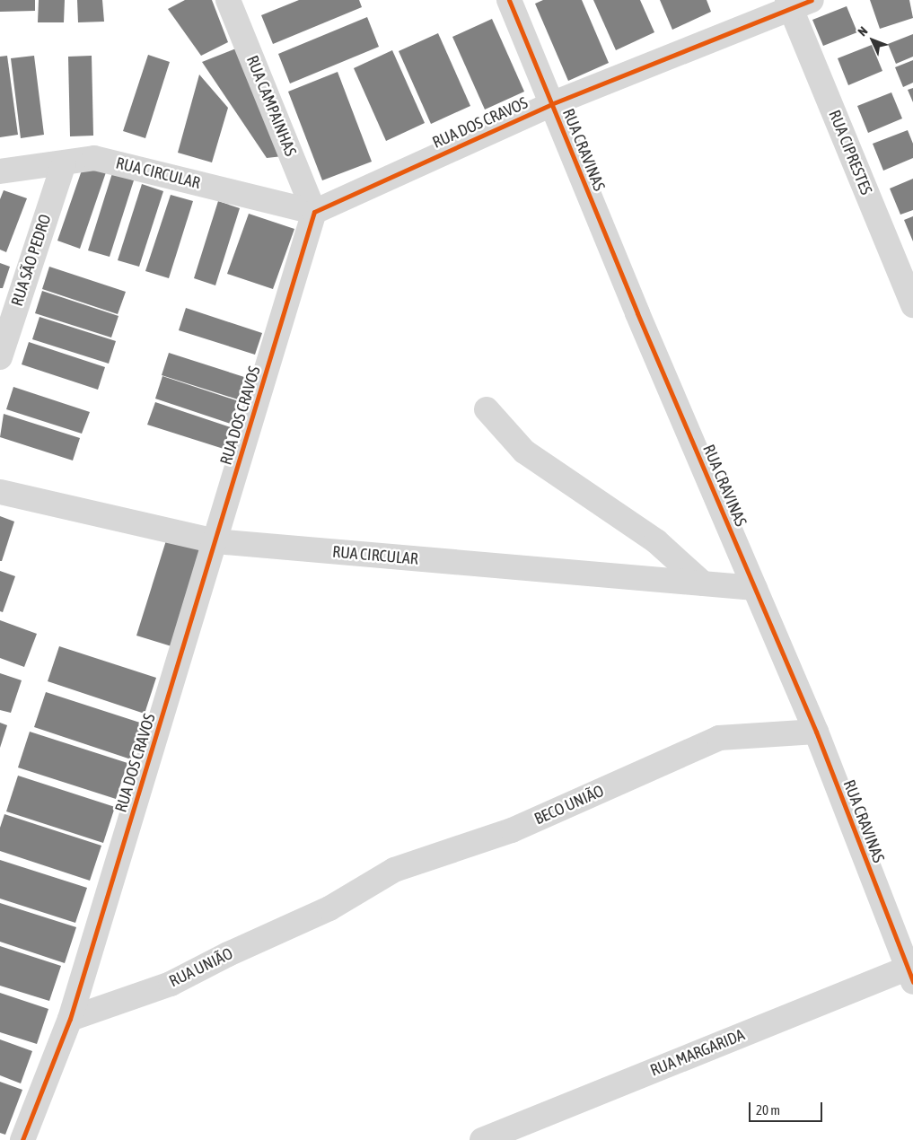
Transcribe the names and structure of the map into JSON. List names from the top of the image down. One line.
{"streets":{"street":["RUA CAMPAINHAS","RUA DOS CRAVOS","RUA CRAVINAS","RUA CIPRESTES","RUA CIRCULAR","RUA SÃO PEDRO","BECO UNIÃO","RUA UNIÃO","RUA MARGARIDA"]},"crossings":[["RUA CAMPAINHAS","RUA DOS CRAVOS"],["RUA CAMPAINHAS","RUA CIRCULAR"],["RUA DOS CRAVOS","RUA CRAVINAS"],["RUA DOS CRAVOS","RUA CIPRESTES"],["RUA DOS CRAVOS","RUA CIRCULAR"],["RUA DOS CRAVOS","RUA UNIÃO"],["RUA CRAVINAS","RUA CIRCULAR"],["RUA CRAVINAS","BECO UNIÃO"],["RUA CRAVINAS","RUA MARGARIDA"],["RUA CIRCULAR","RUA SÃO PEDRO"],["BECO UNIÃO","RUA UNIÃO"]],"scale_bar":"20 m","north":"top left"}
